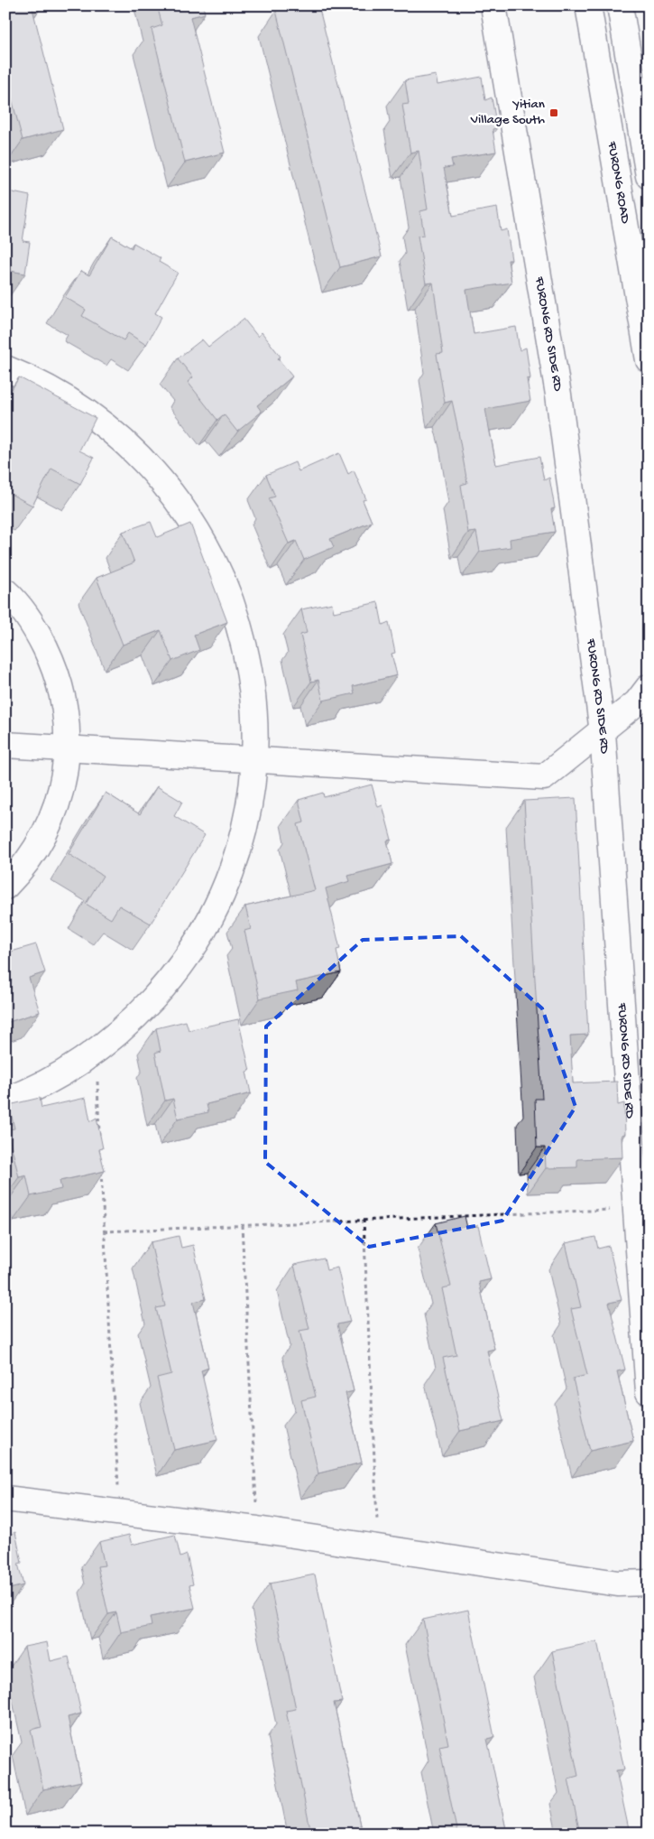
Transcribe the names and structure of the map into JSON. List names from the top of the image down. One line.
{"streets":{"street":["FURONG ROAD","FURONG RD SIDE RD"]},"places":{"transit":["Yitian Village South"]}}
